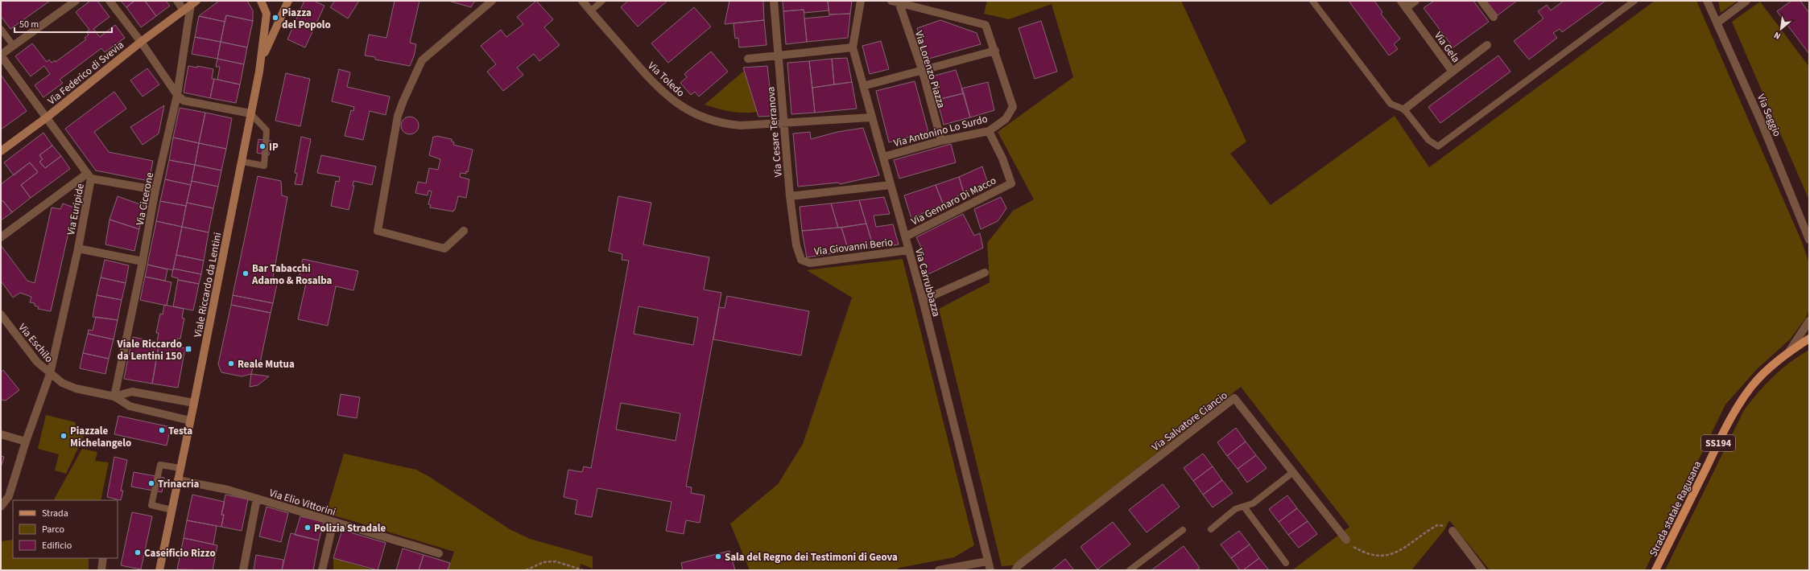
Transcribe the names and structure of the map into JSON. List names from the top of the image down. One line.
{"streets":{"main road":["Via Federico di Svevia","Viale Riccardo da Lentini","SS194","Strada statale Ragusana"],"street":["Via Gela","Via Lorenzo Piazza","Via Toledo","Via Seggio","Via Antonino Lo Surdo","Via Cesare Terranova","Via Cicerone","Via Gennaro Di Macco","Via Euripide","Via Giovanni Berio","Via Carrubbazza","Via Eschilo","Via Salvatore Ciancio","Via Elio Vittorini"]},"crossings":[["Via Lorenzo Piazza","Via Antonino Lo Surdo"],["Via Federico di Svevia","Via Cicerone"],["Via Federico di Svevia","Via Euripide"],["Via Toledo","Via Cesare Terranova"],["Via Toledo","Via Carrubbazza"],["Via Antonino Lo Surdo","Via Gennaro Di Macco"],["Via Antonino Lo Surdo","Via Carrubbazza"],["Via Cesare Terranova","Via Giovanni Berio"],["Via Cicerone","Via Eschilo"],["Via Gennaro Di Macco","Via Carrubbazza"],["Via Euripide","Via Eschilo"],["Via Giovanni Berio","Via Carrubbazza"],["Viale Riccardo da Lentini","Via Elio Vittorini"]],"places":{"other":["Piazza del Popolo","IP","Bar Tabacchi Adamo & Rosalba","Reale Mutua","Testa","Piazzale Michelangelo","Trinacria","Polizia Stradale","Caseificio Rizzo","Sala del Regno dei Testimoni di Geova"],"transit":["Viale Riccardo da Lentini 150"]},"legend":["Strada","Parco","Edificio"],"scale_bar":"50 m","north":"bottom left"}
